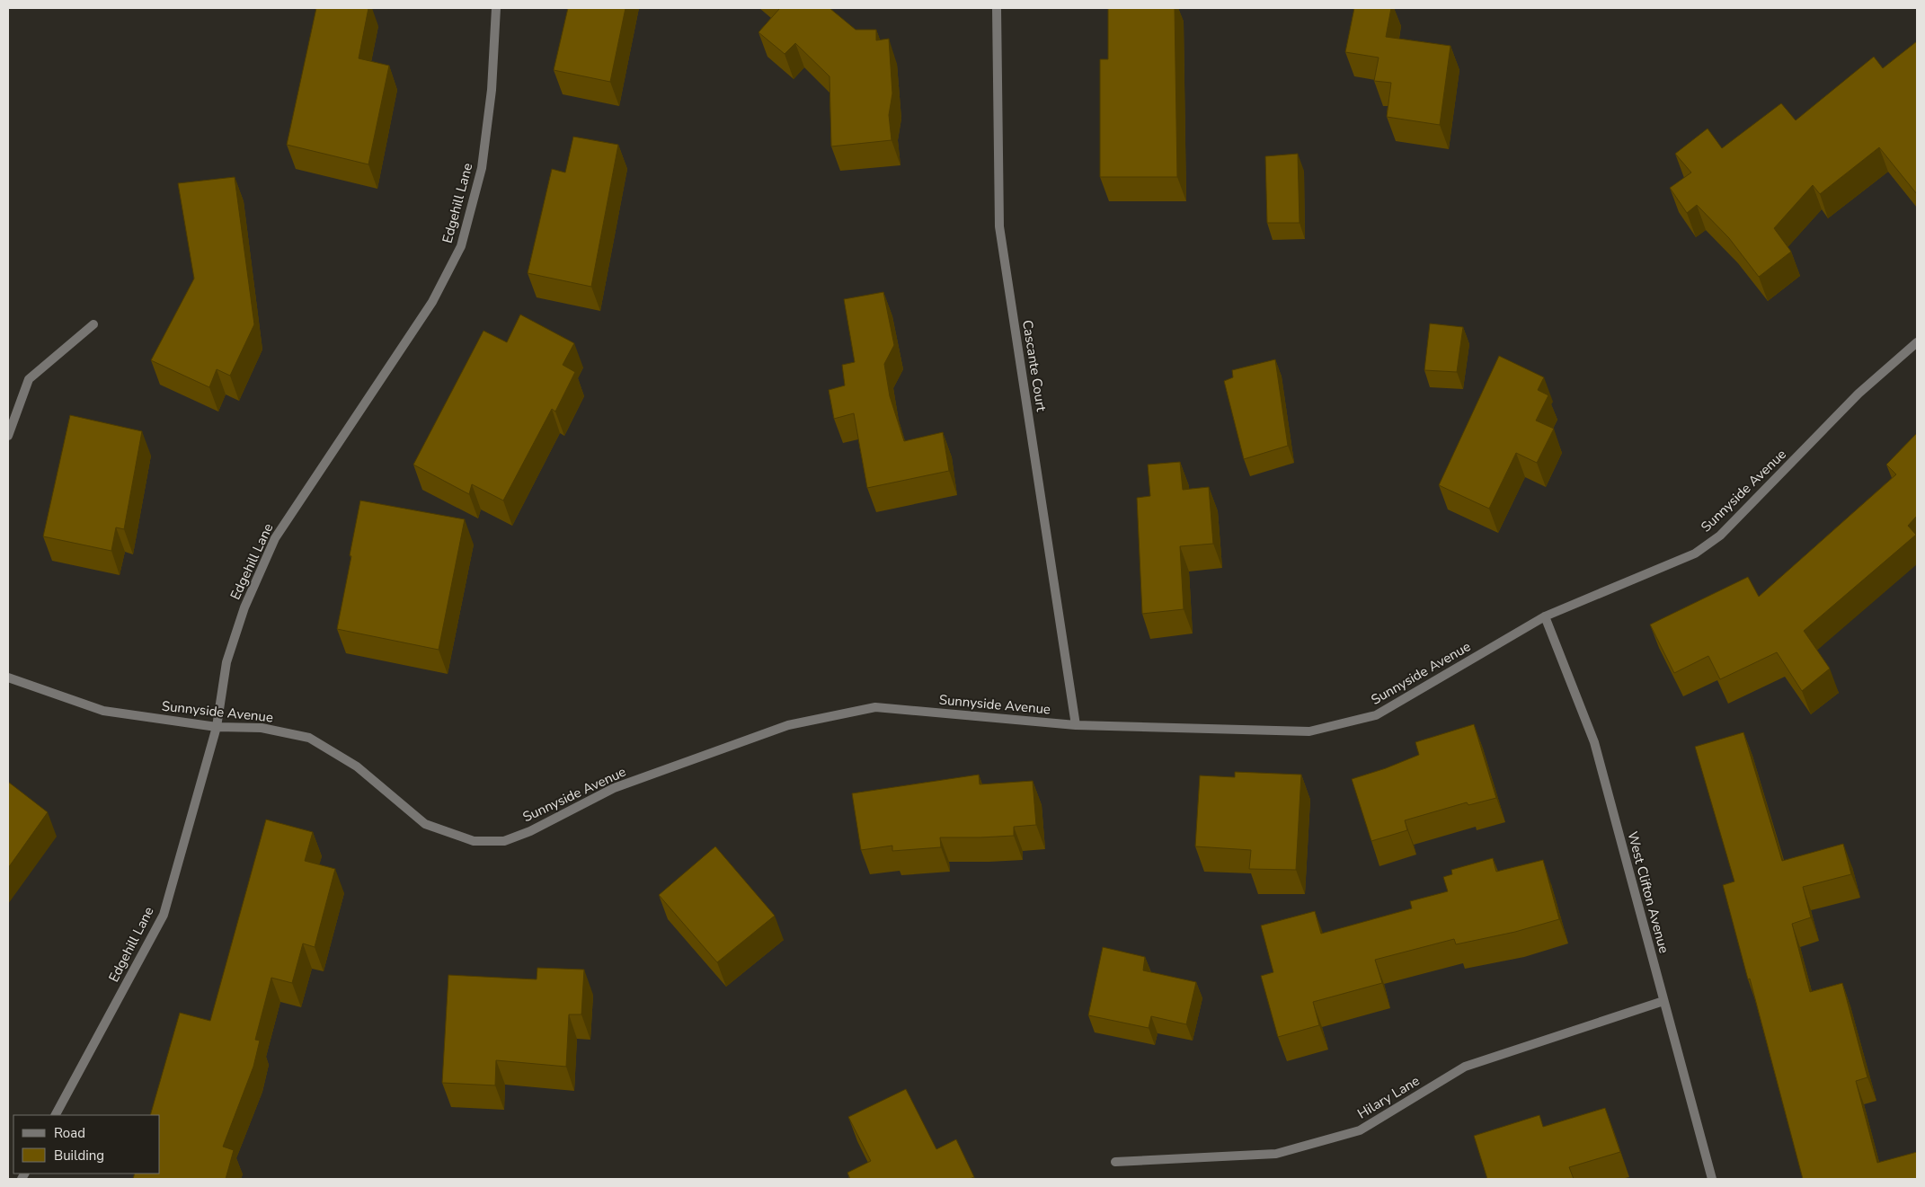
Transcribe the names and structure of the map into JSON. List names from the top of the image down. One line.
{"streets":{"street":["Edgehill Lane","Cascante Court","Sunnyside Avenue","West Clifton Avenue","Hilary Lane"]},"crossings":[["Edgehill Lane","Sunnyside Avenue"],["Cascante Court","Sunnyside Avenue"],["Sunnyside Avenue","West Clifton Avenue"],["West Clifton Avenue","Hilary Lane"]],"legend":["Road","Building"]}
